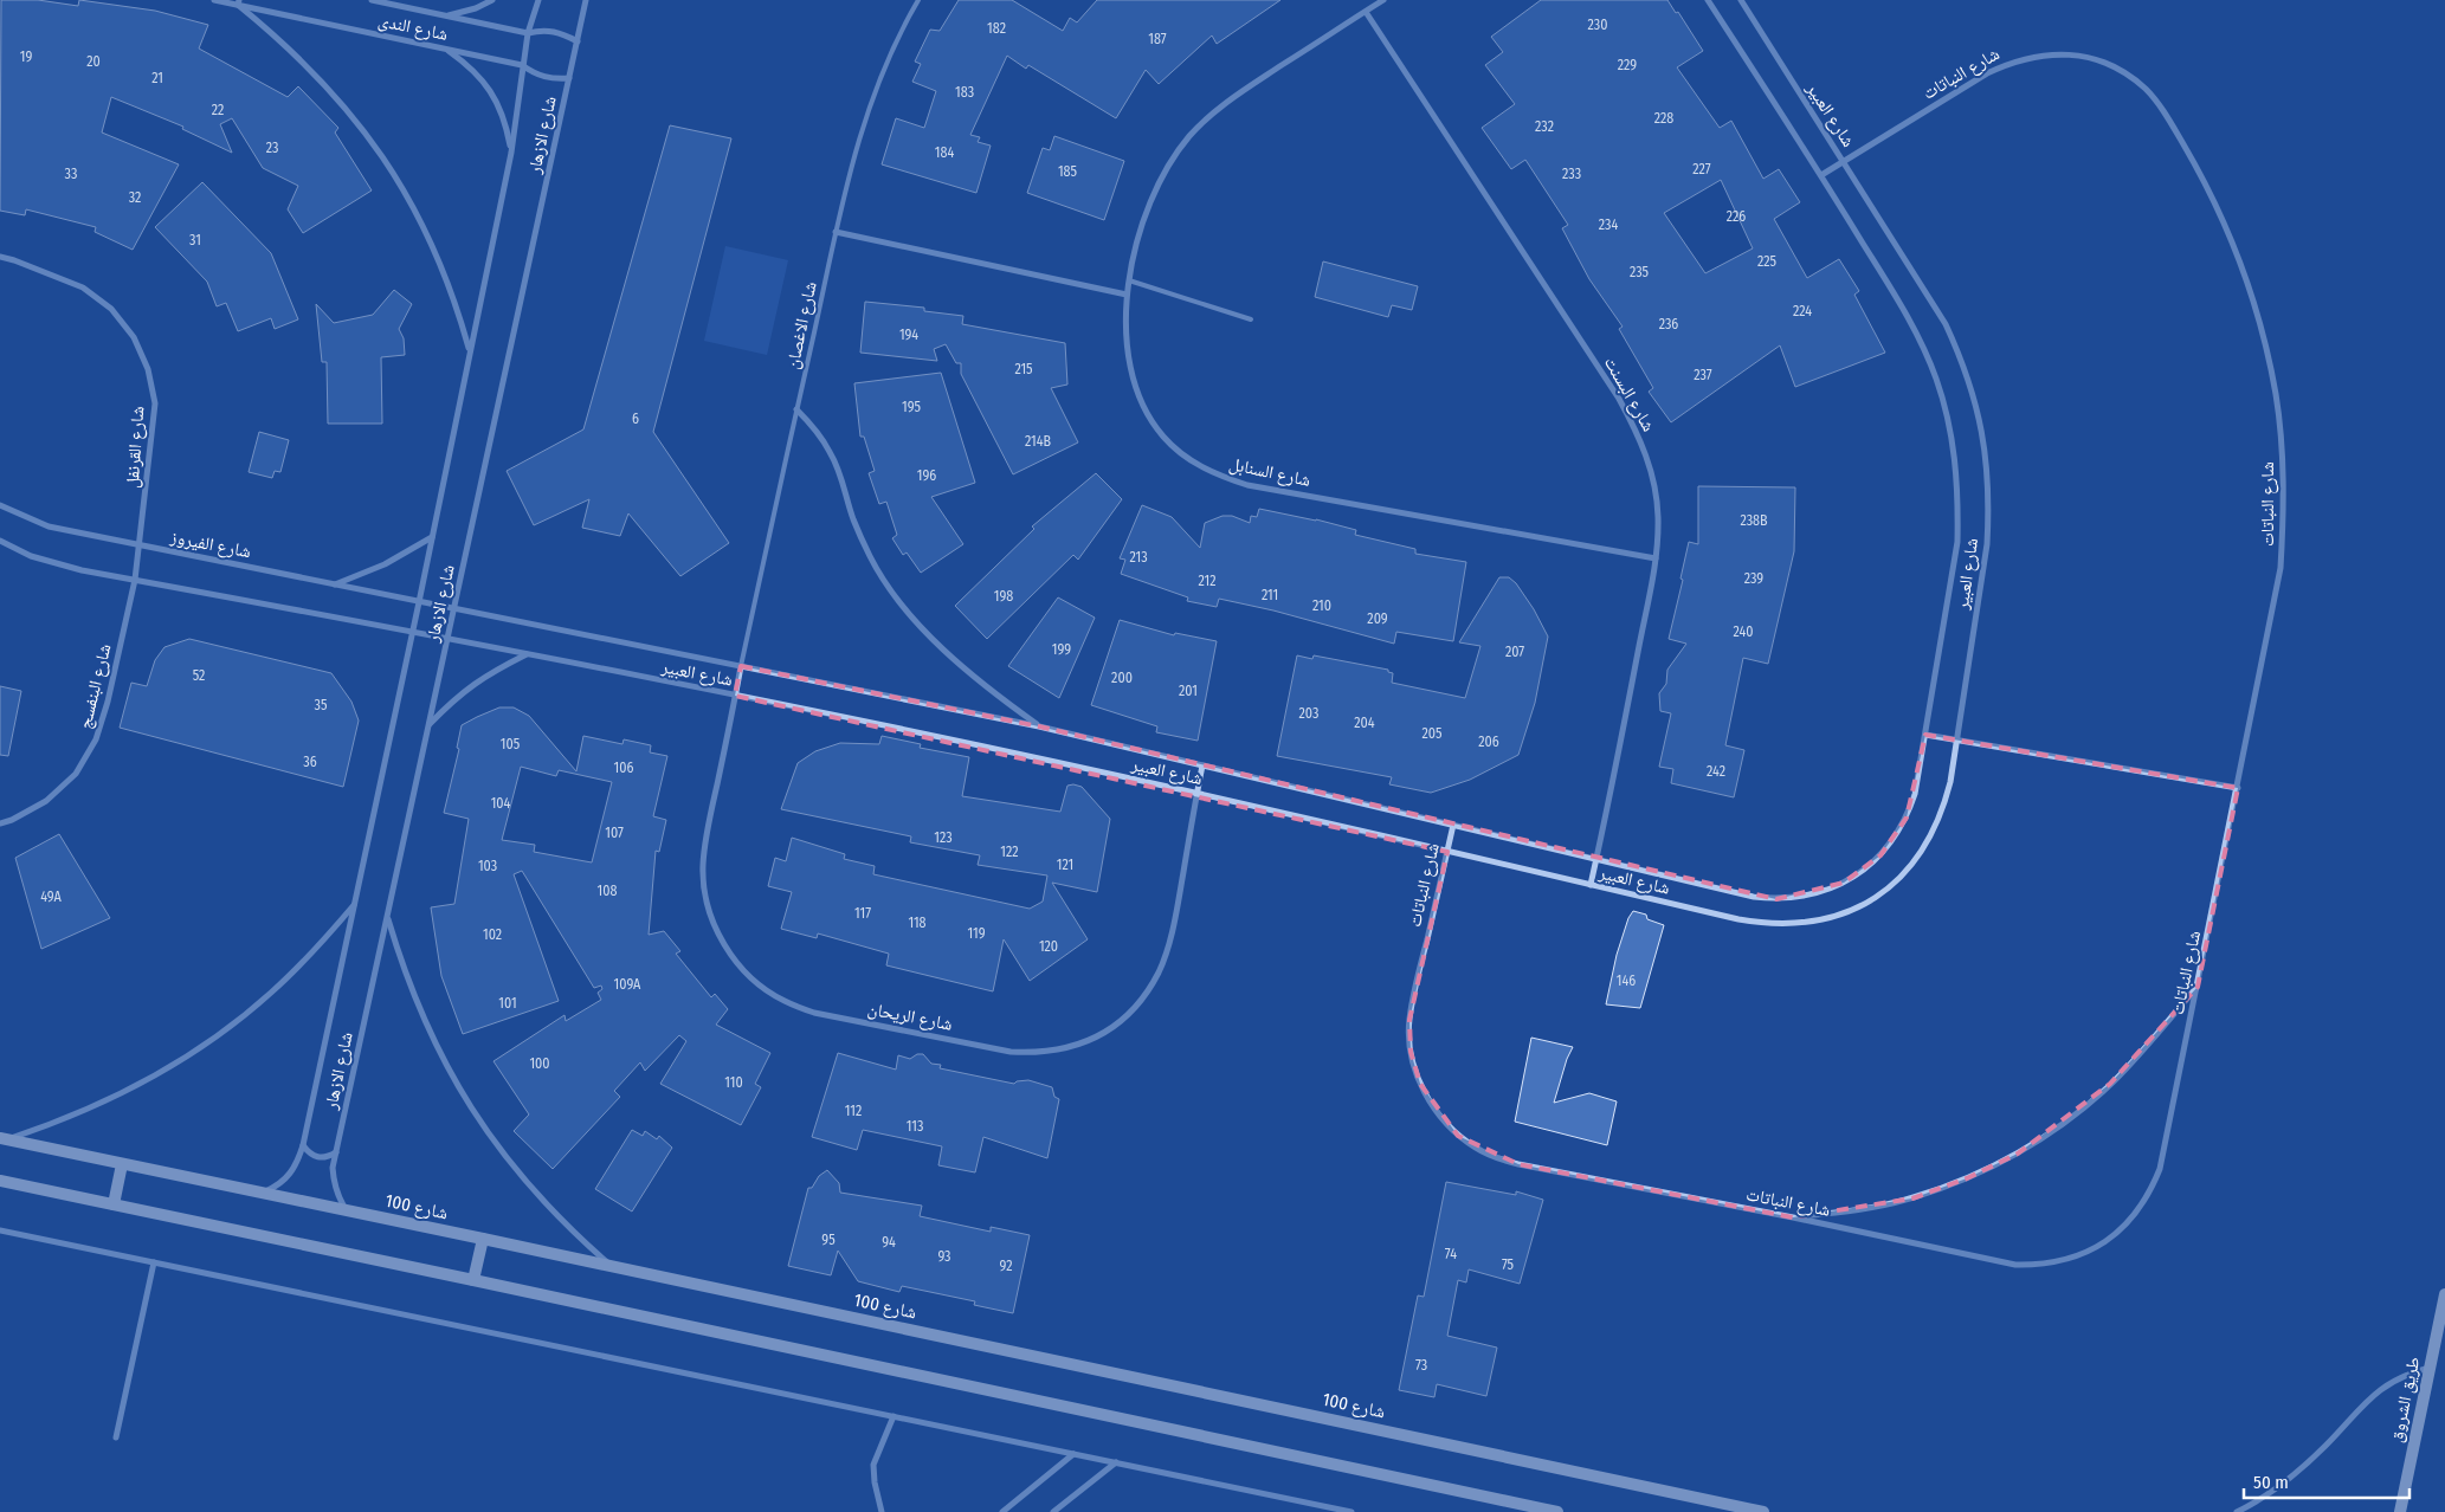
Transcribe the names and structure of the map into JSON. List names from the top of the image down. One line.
{"streets":{"street":["شارع الندى","شارع النباتات","شارع العبير","شارع الازهار","شارع البسنت","شارع القرنفل","شارع السنابل","شارع الفيروز","شارع البنفسج","شارع الريحان","شارع 100","طريق الشروق"],"lane":["شارع الاغصان"]},"crossings":[["شارع الندى","شارع الازهار"],["شارع النباتات","شارع العبير"],["شارع العبير","شارع الازهار"],["شارع العبير","شارع الاغصان"],["شارع العبير","شارع البسنت"],["شارع العبير","شارع الفيروز"],["شارع العبير","شارع الريحان"],["شارع الازهار","شارع الفيروز"],["شارع الازهار","شارع 100"],["شارع الاغصان","شارع الريحان"],["شارع البسنت","شارع السنابل"],["شارع القرنفل","شارع الفيروز"],["شارع القرنفل","شارع البنفسج"],["شارع الفيروز","شارع البنفسج"]],"house_numbers":["230","182","187","19","20","229","21","183","22","228","232","23","184","227","185","33","233","32","226","234","31","225","235","224","236","194","215","237","195","6","214B","196","238B","213","239","212","211","198","210","209","240","199","207","52","200","201","35","203","204","205","206","105","36","106","242","104","107","123","122","121","103","108","49A","117","118","119","102","120","146","109A","101","100","110","112","113","95","94","74","93","75","92","73"],"scale_bar":"50 m"}
